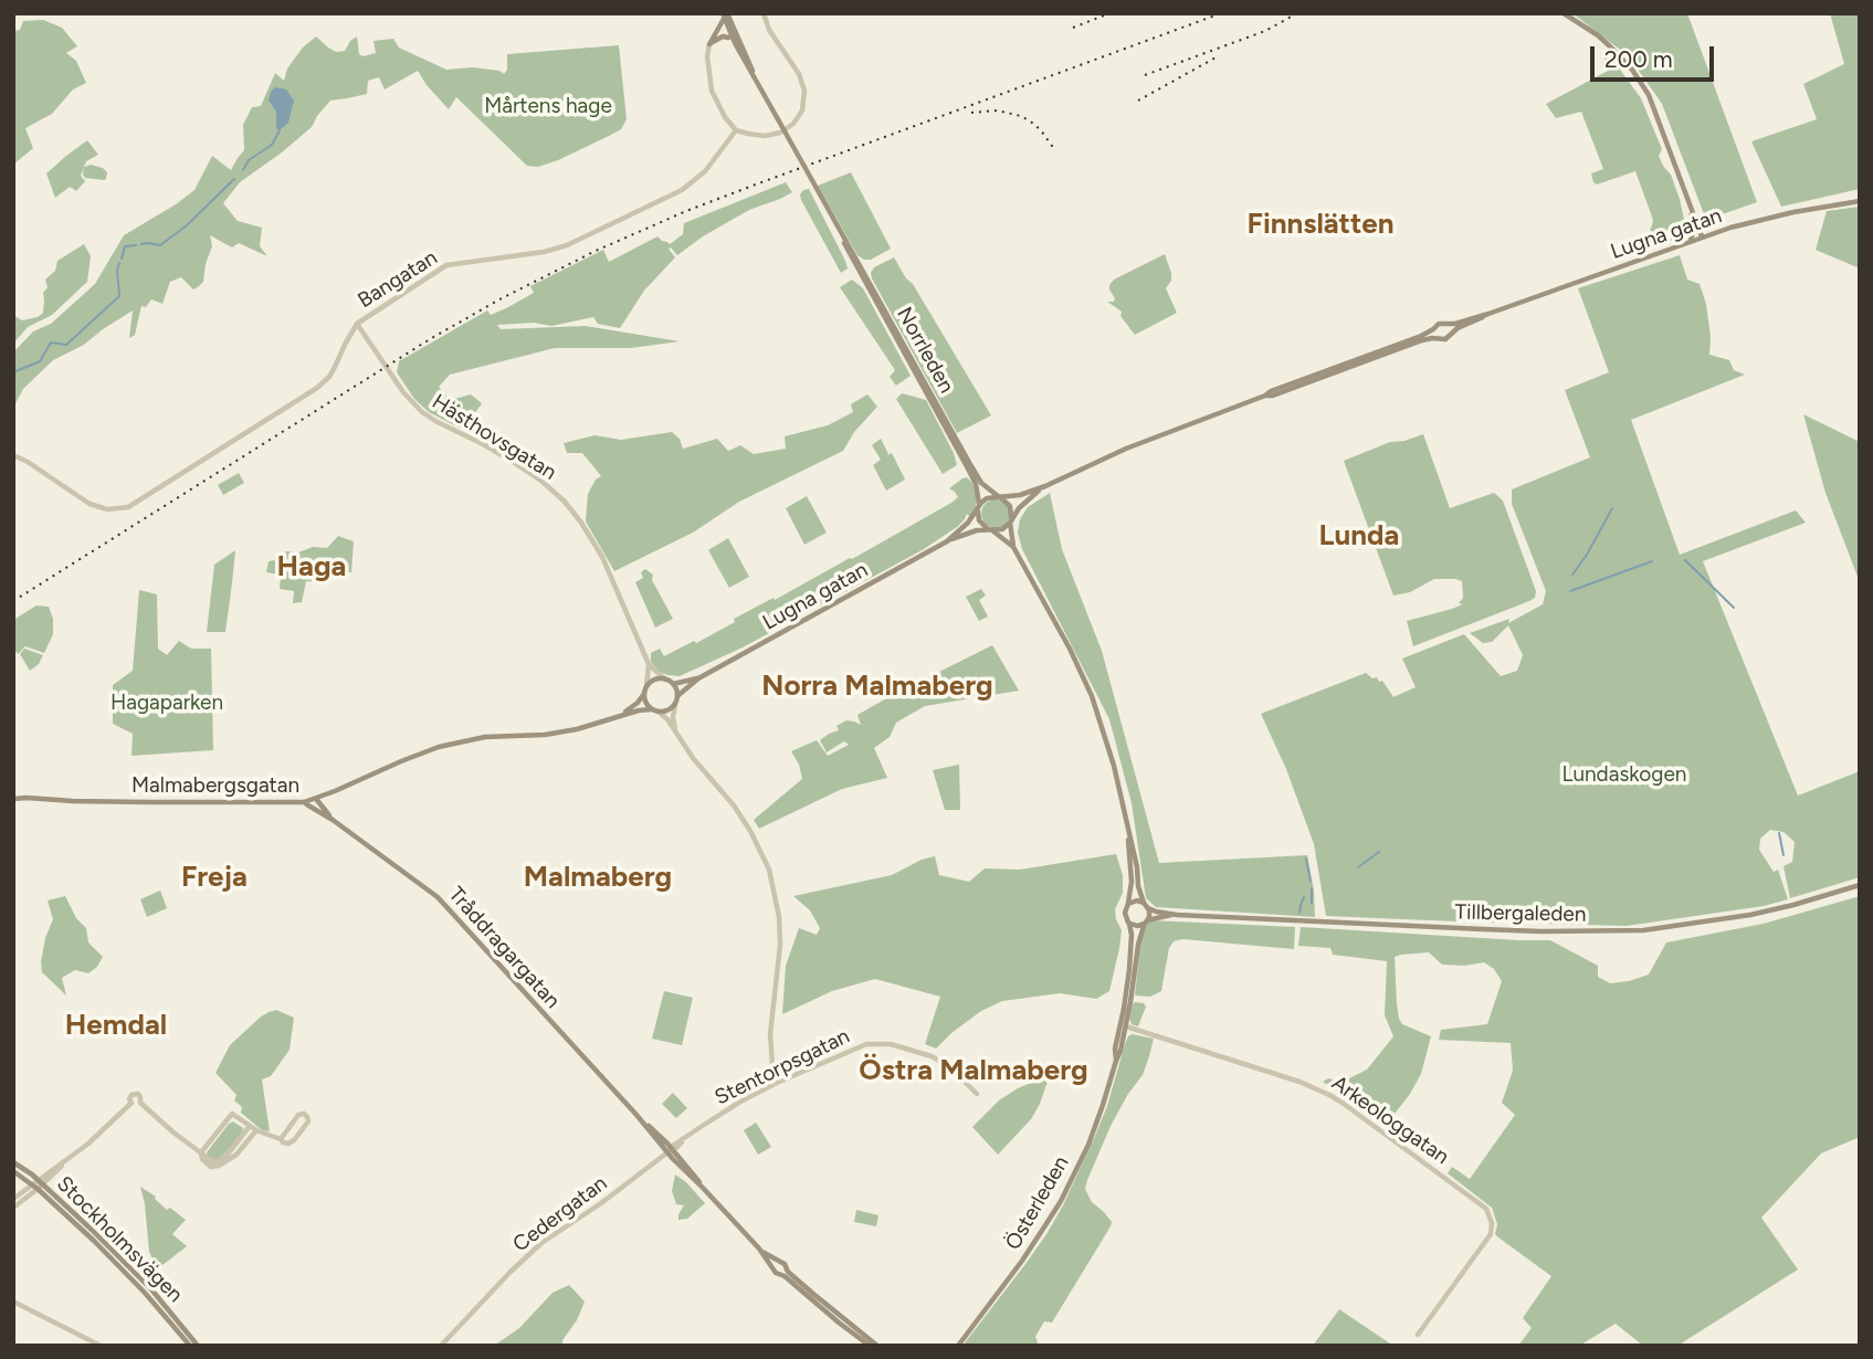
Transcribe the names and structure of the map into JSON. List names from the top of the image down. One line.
{"streets":{"main road":["Lugna gatan","Norrleden","Malmabergsgatan","Tillbergaleden","Tråddragargatan","Österleden","Stockholmsvägen"],"street":["Bangatan","Hästhovsgatan","Stentorpsgatan","Arkeologgatan","Cedergatan"]},"crossings":[["Lugna gatan","Norrleden"],["Lugna gatan","Hästhovsgatan"],["Lugna gatan","Malmabergsgatan"],["Bangatan","Hästhovsgatan"],["Hästhovsgatan","Malmabergsgatan"],["Malmabergsgatan","Tråddragargatan"],["Tillbergaleden","Österleden"],["Tråddragargatan","Stentorpsgatan"],["Tråddragargatan","Cedergatan"],["Stentorpsgatan","Cedergatan"],["Arkeologgatan","Österleden"]],"districts":["Finnslätten","Lunda","Haga","Norra Malmaberg","Freja","Malmaberg","Hemdal","Östra Malmaberg"],"parks":["Mårtens hage","Hagaparken","Lundaskogen"],"scale_bar":"200 m"}
